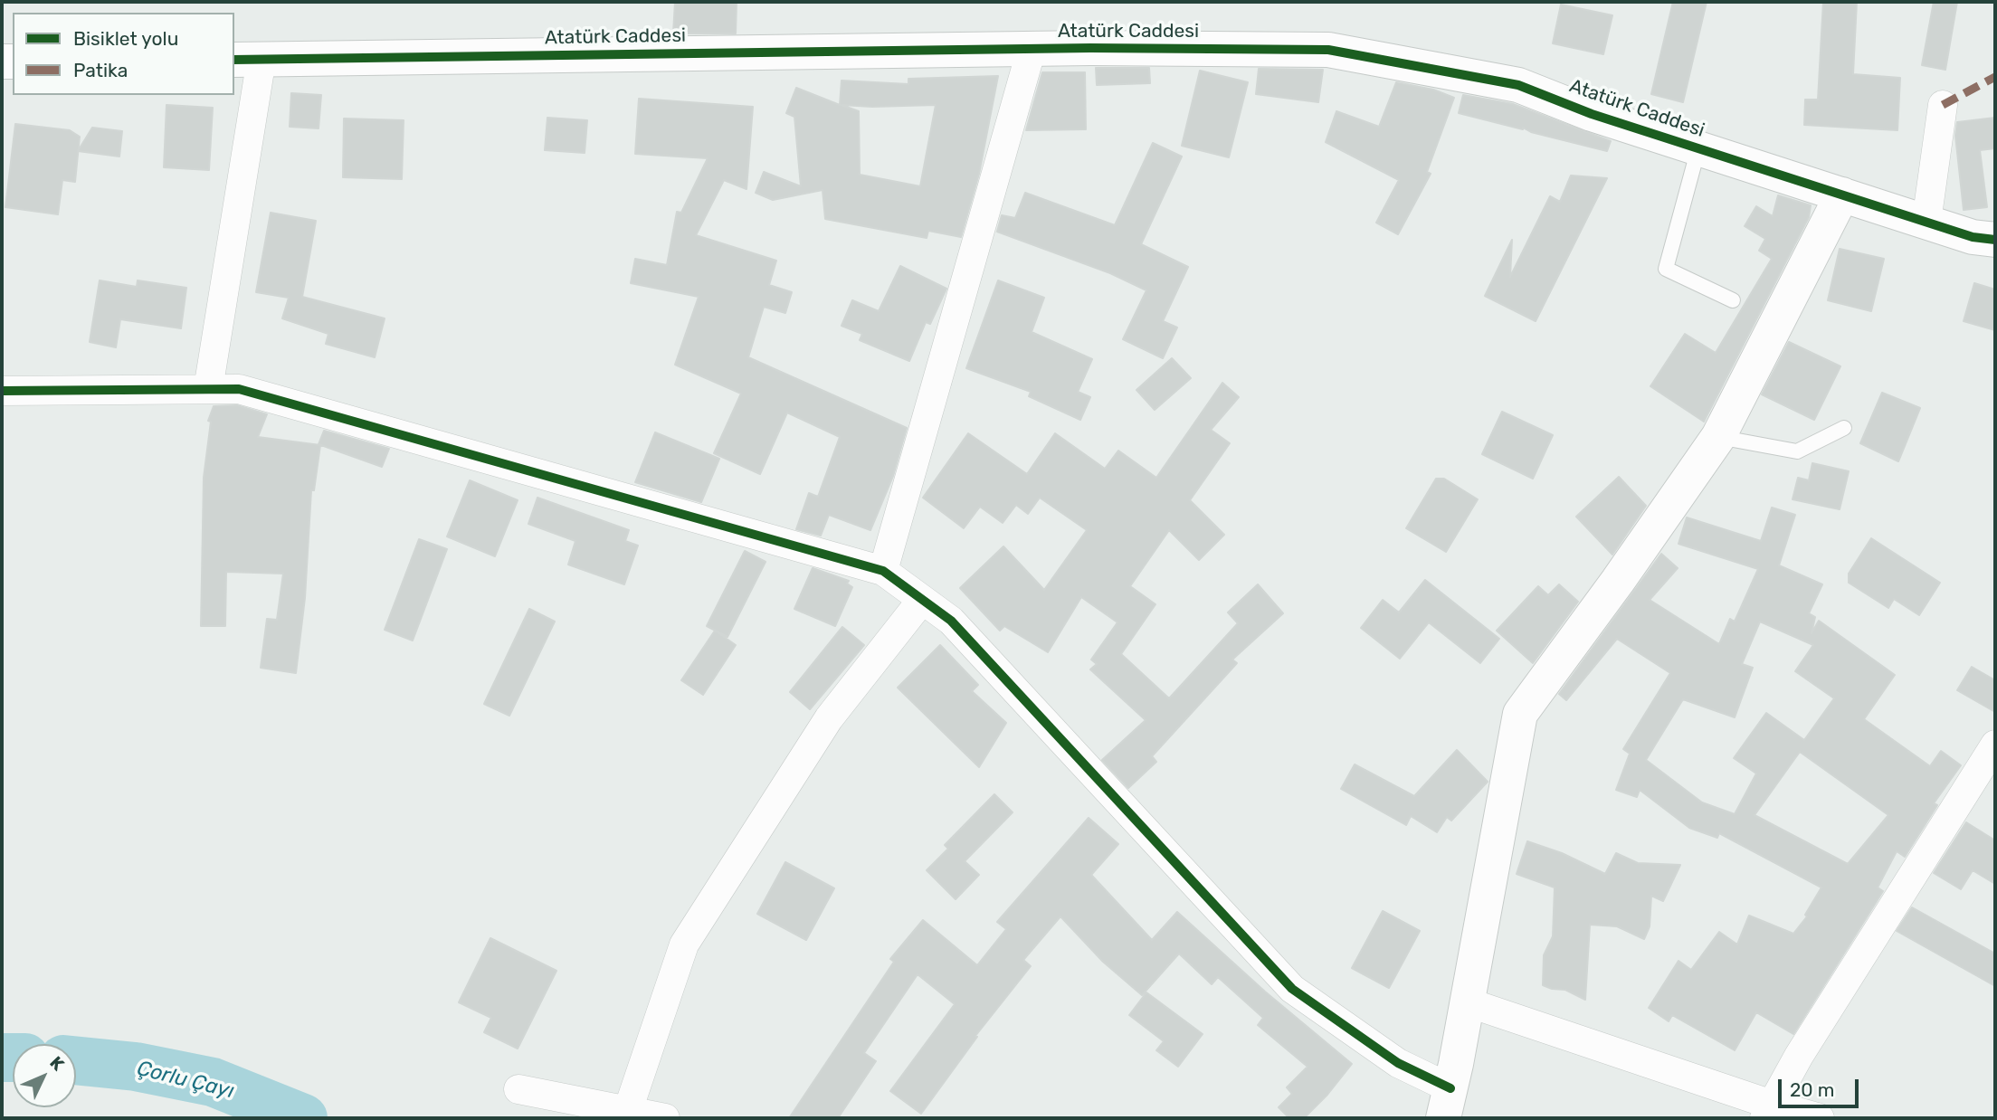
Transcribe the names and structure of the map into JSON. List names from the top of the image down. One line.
{"streets":{"street":["Atatürk Caddesi"]},"water":["Çorlu Çayı"],"legend":["Bisiklet yolu","Patika"],"scale_bar":"20 m","north":"top right"}
